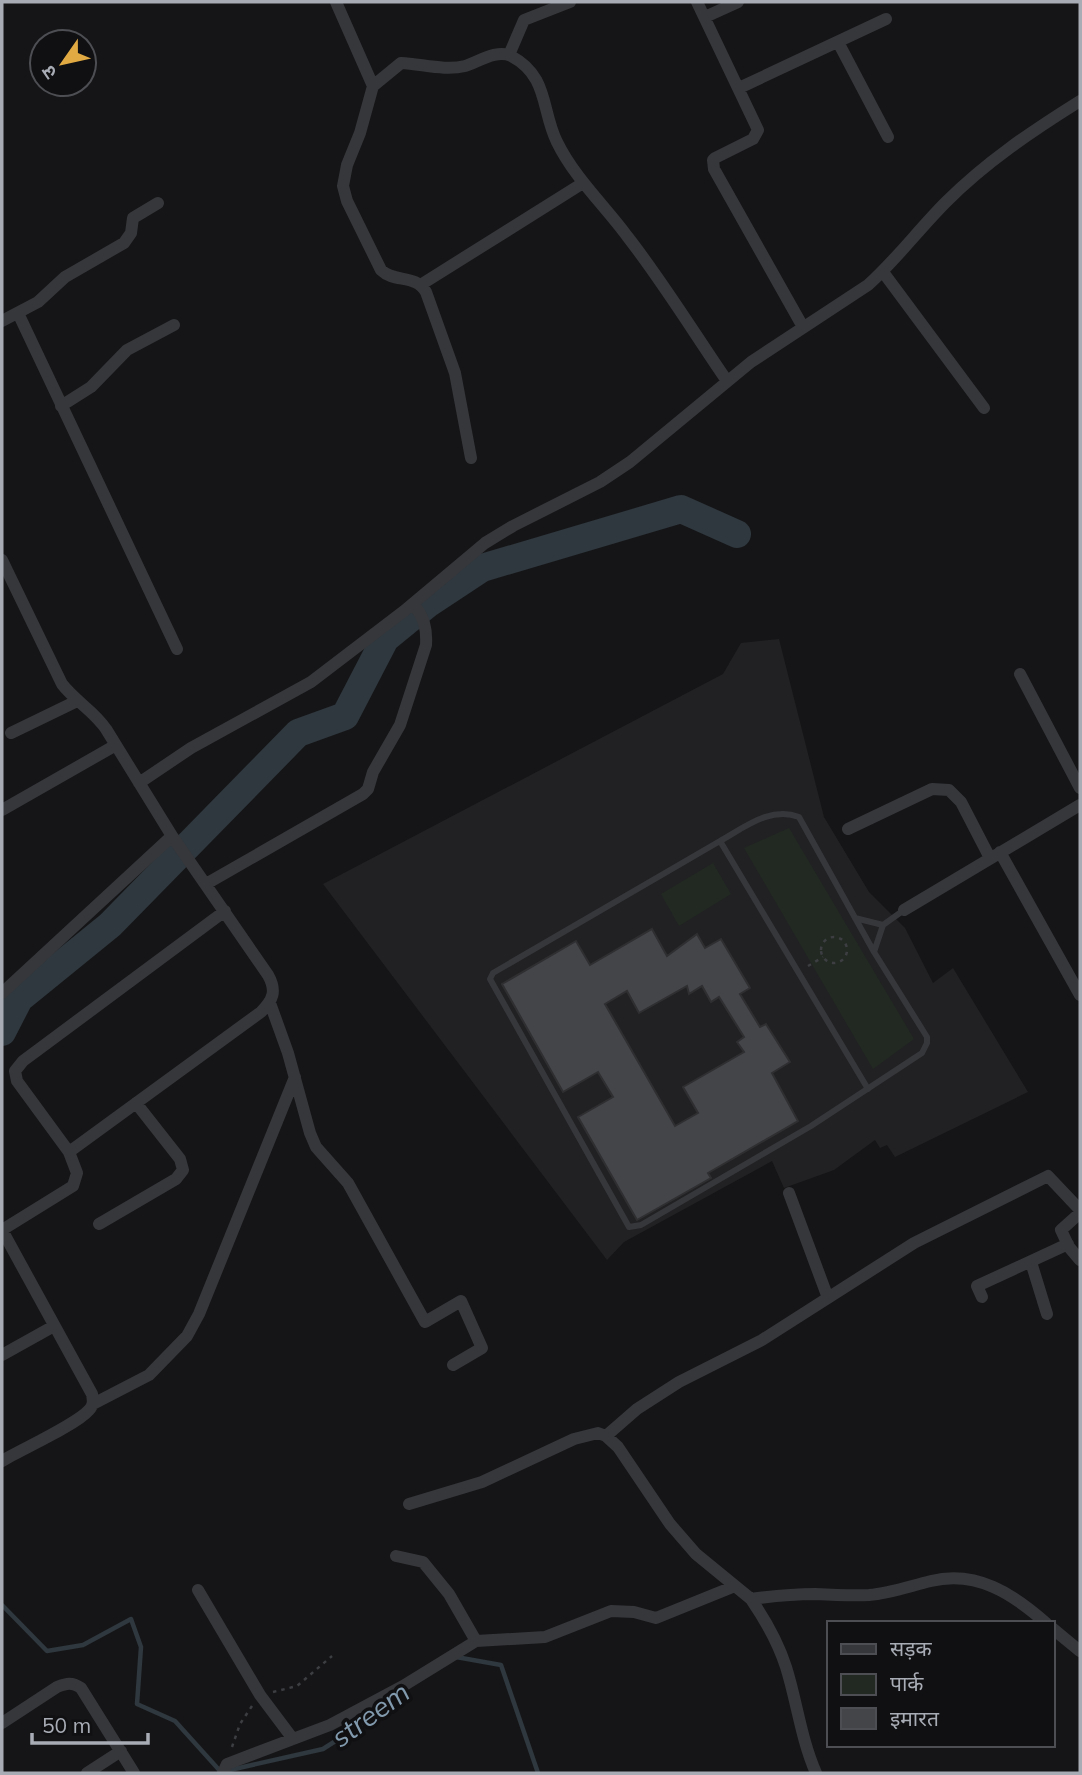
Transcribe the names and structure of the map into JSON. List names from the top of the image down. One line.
{"water":["streem"],"legend":["सड़क","पार्क","इमारत"],"scale_bar":"50 m","north":"bottom left"}
